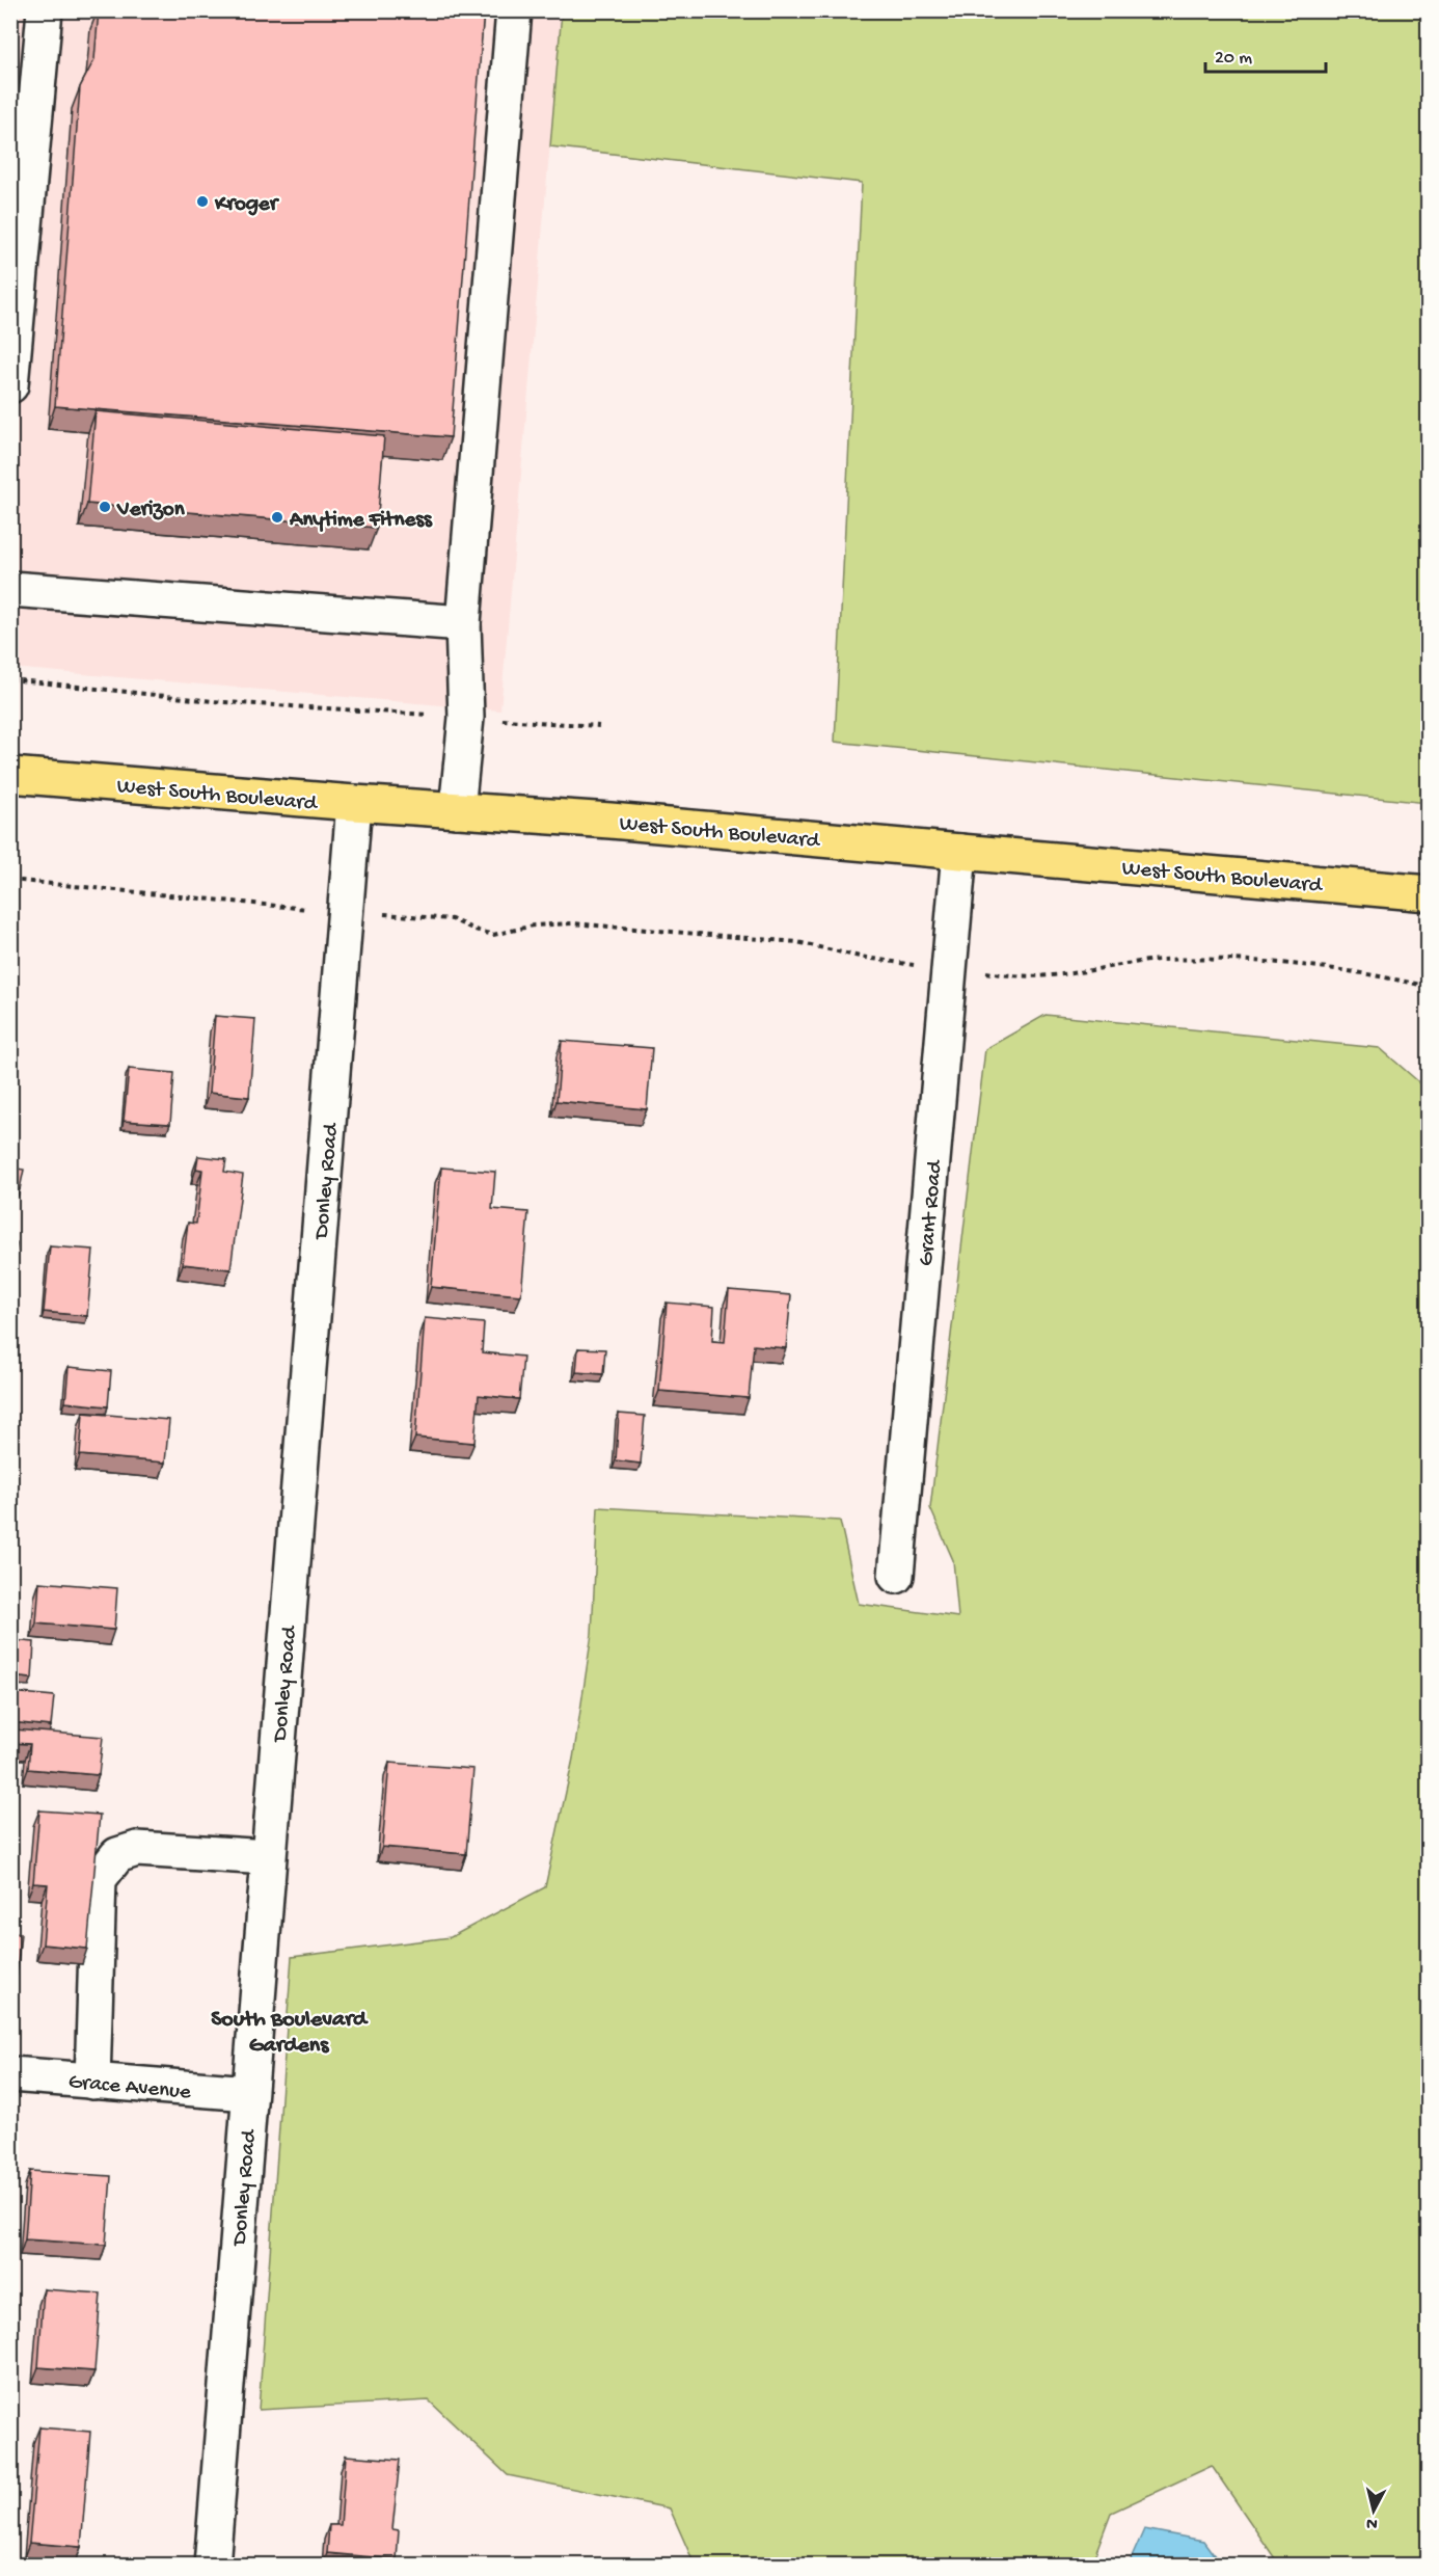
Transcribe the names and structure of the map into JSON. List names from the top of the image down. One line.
{"streets":{"main road":["West South Boulevard"],"street":["Donley Road","Grant Road","Grace Avenue"]},"crossings":[["West South Boulevard","Donley Road"],["West South Boulevard","Grant Road"],["Donley Road","Grace Avenue"]],"districts":["South Boulevard Gardens"],"places":["Kroger","Verizon","Anytime Fitness"],"scale_bar":"20 m","north":"bottom"}
